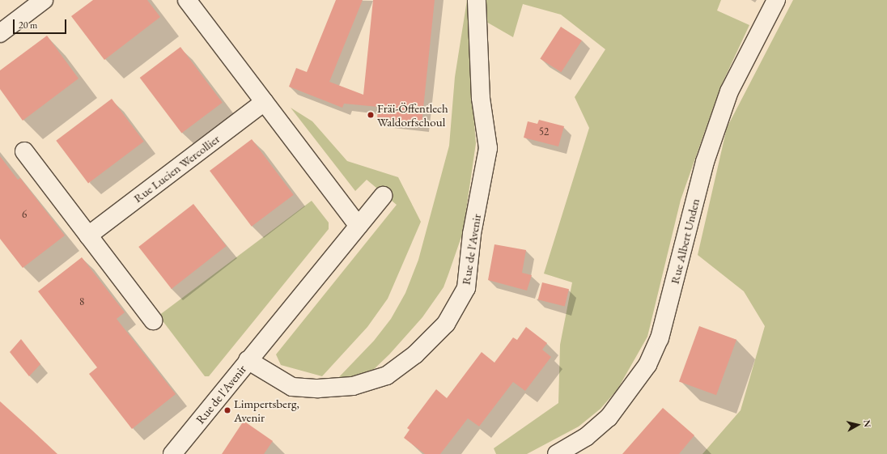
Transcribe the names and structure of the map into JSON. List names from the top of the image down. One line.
{"streets":{"street":["Rue Lucien Wercollier","Rue Albert Unden","Rue de l'Avenir"]},"places":["Fräi-Öffentlech Waldorfschoul","Limpertsberg, Avenir"],"house_numbers":["52","6","8"],"scale_bar":"20 m","north":"right"}
